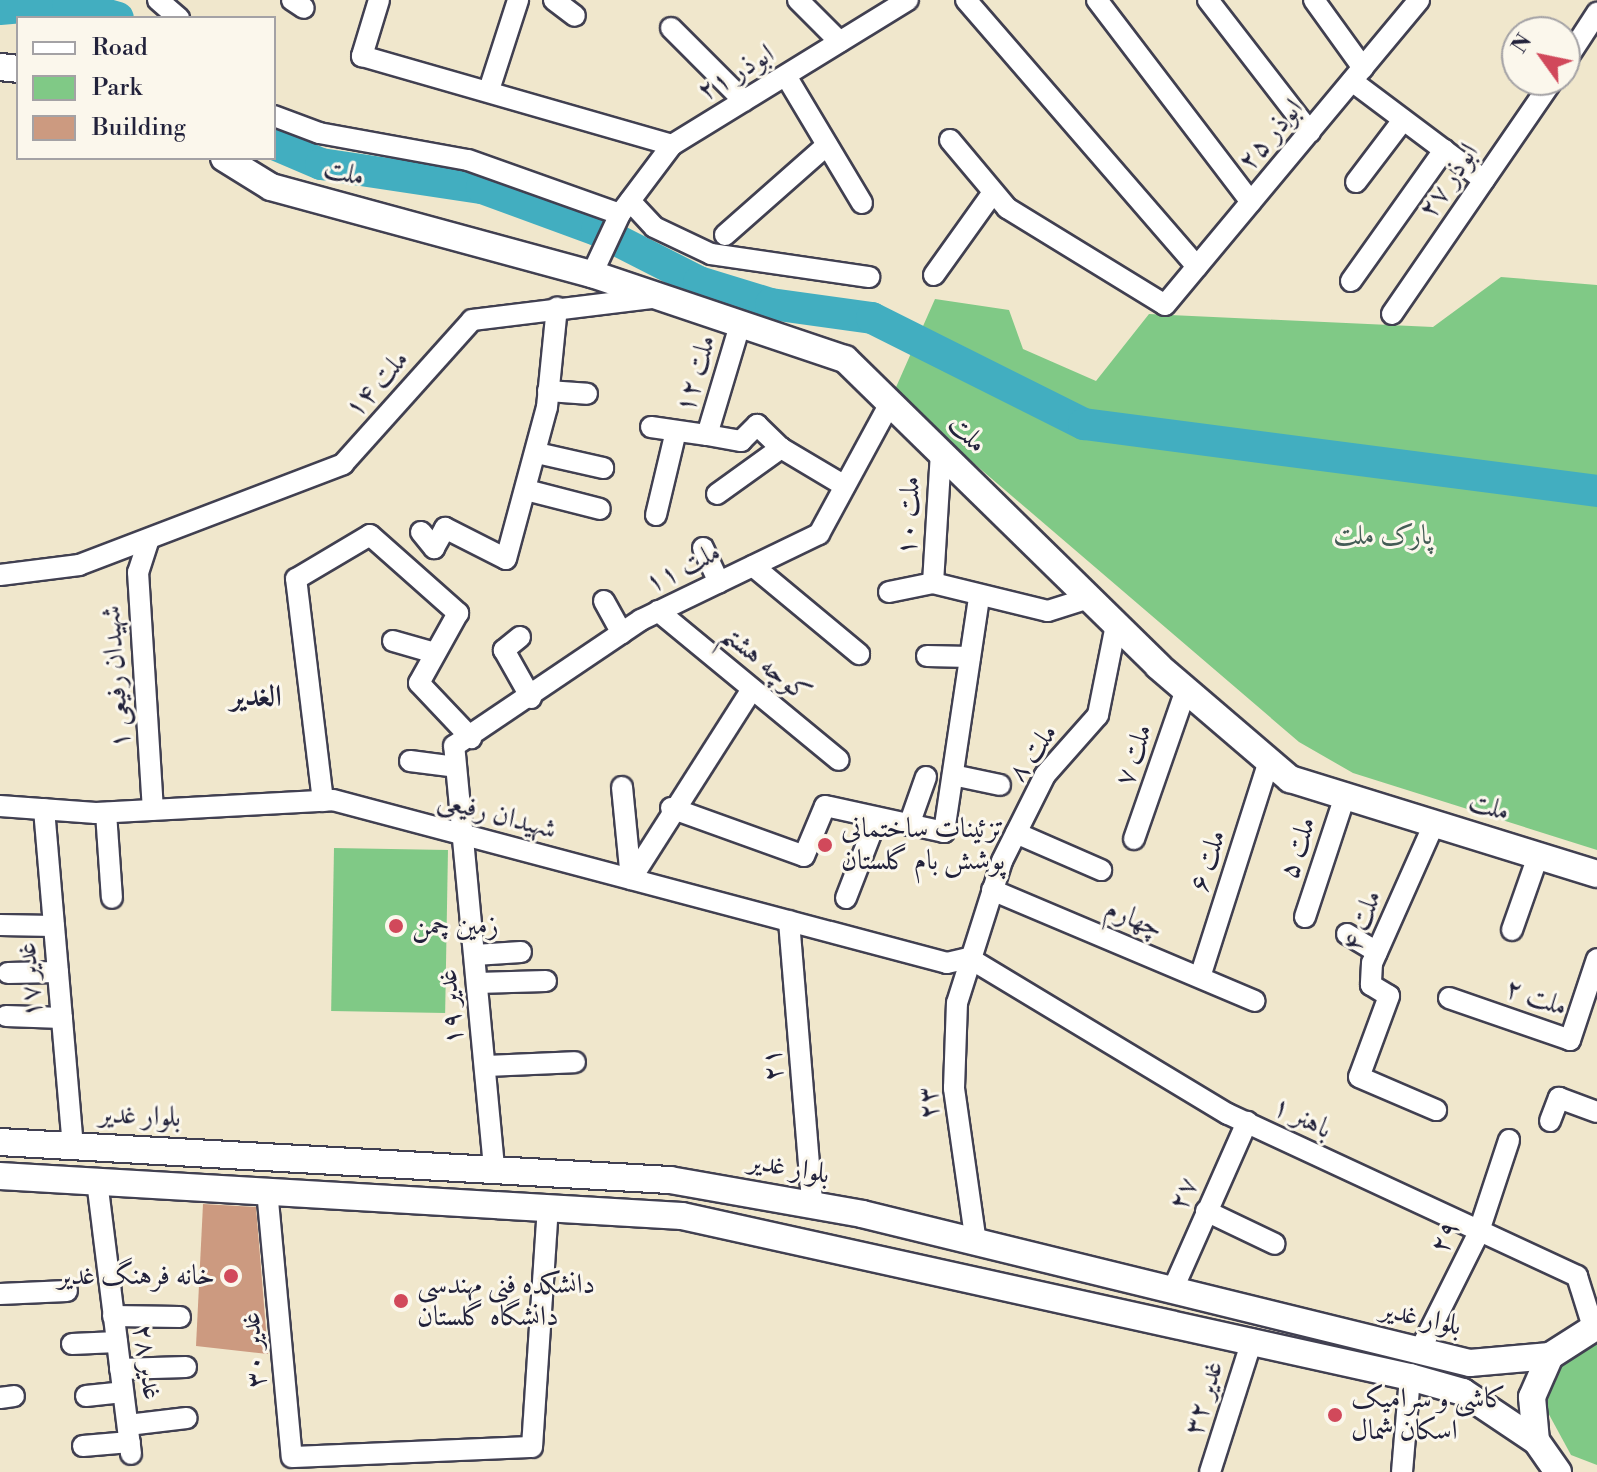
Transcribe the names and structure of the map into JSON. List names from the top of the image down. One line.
{"streets":{"main road":["ملت","بلوار غدیر"],"street":["۲۱ ابوذر","ابوذر ۲۵","ابوذر ۲۷","۱۲ ملت","۱۴ ملت","ملت ۱۰","۱۱ ملت","کوچه هشتم","۱ شهیدان رفیعی","۸ ملت","۷ ملت","شهیدان رفیعی","۵ ملت","۶ ملت","چهارم","۴ ملت","۱۷ غدیر","۲ ملت","۱۹ غدیر","۲۱","۲۳","باهنر ۱","۲۷","۲۹","غدیر ۳۰","۲۸ غدیر","۳۲ غدیر"]},"crossings":[["۲۱ ابوذر","ملت"],["ملت","۱۲ ملت"],["ملت","۱۴ ملت"],["ملت","ملت ۱۰"],["ملت","۱۱ ملت"],["ملت","۸ ملت"],["ملت","۷ ملت"],["ملت","۵ ملت"],["ملت","۶ ملت"],["ملت","۴ ملت"],["۱۴ ملت","۱ شهیدان رفیعی"],["۱۱ ملت","کوچه هشتم"],["۱۱ ملت","۱۹ غدیر"],["۱ شهیدان رفیعی","شهیدان رفیعی"],["۸ ملت","شهیدان رفیعی"],["۸ ملت","چهارم"],["۸ ملت","۲۳"],["۸ ملت","باهنر ۱"],["شهیدان رفیعی","۱۷ غدیر"],["شهیدان رفیعی","۱۹ غدیر"],["شهیدان رفیعی","۲۱"],["شهیدان رفیعی","۲۳"],["شهیدان رفیعی","باهنر ۱"],["۶ ملت","چهارم"],["۱۷ غدیر","بلوار غدیر"],["۱۹ غدیر","بلوار غدیر"],["۲۱","بلوار غدیر"],["۲۳","بلوار غدیر"],["۲۳","باهنر ۱"],["بلوار غدیر","۲۷"],["بلوار غدیر","۲۹"],["باهنر ۱","۲۷"],["باهنر ۱","۲۹"]],"districts":["الغدیر"],"parks":["پارک ملت"],"places":["تزئینات ساختمانی پوشش بام گلستان","زمین چمن","خانه فرهنگ غدیر","دانشکده فنی مهندسی دانشگاه گلستان","کاشی و سرامیک اسکان شمال"],"legend":["Road","Park","Building"],"north":"top left"}
